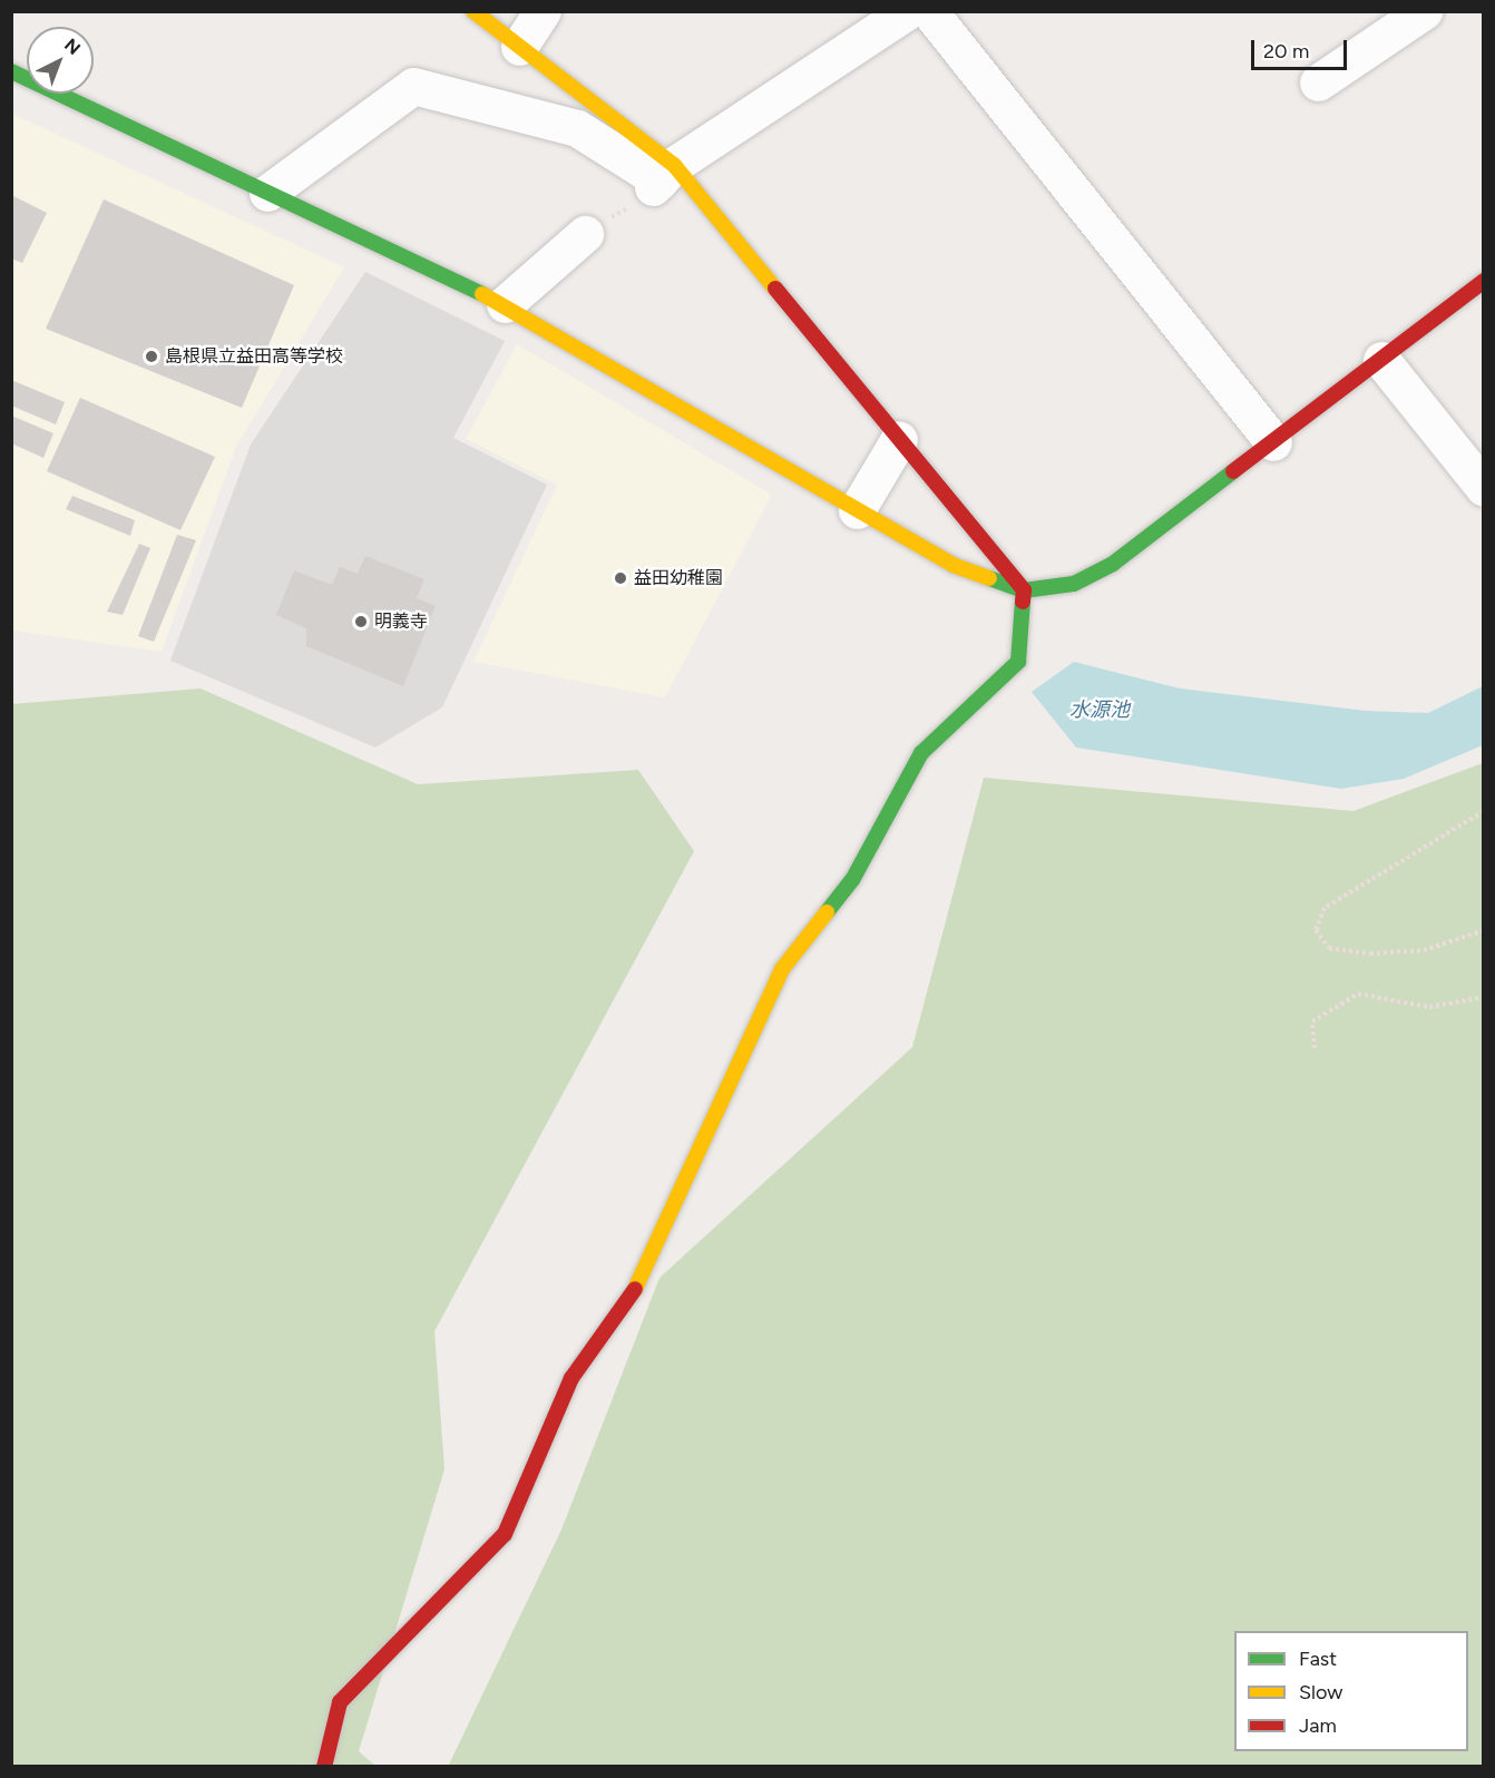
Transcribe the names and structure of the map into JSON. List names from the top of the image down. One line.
{"water":["水源池"],"places":["島根県立益田高等学校","益田幼稚園","明義寺"],"legend":["Fast","Slow","Jam"],"scale_bar":"20 m","north":"top right"}
